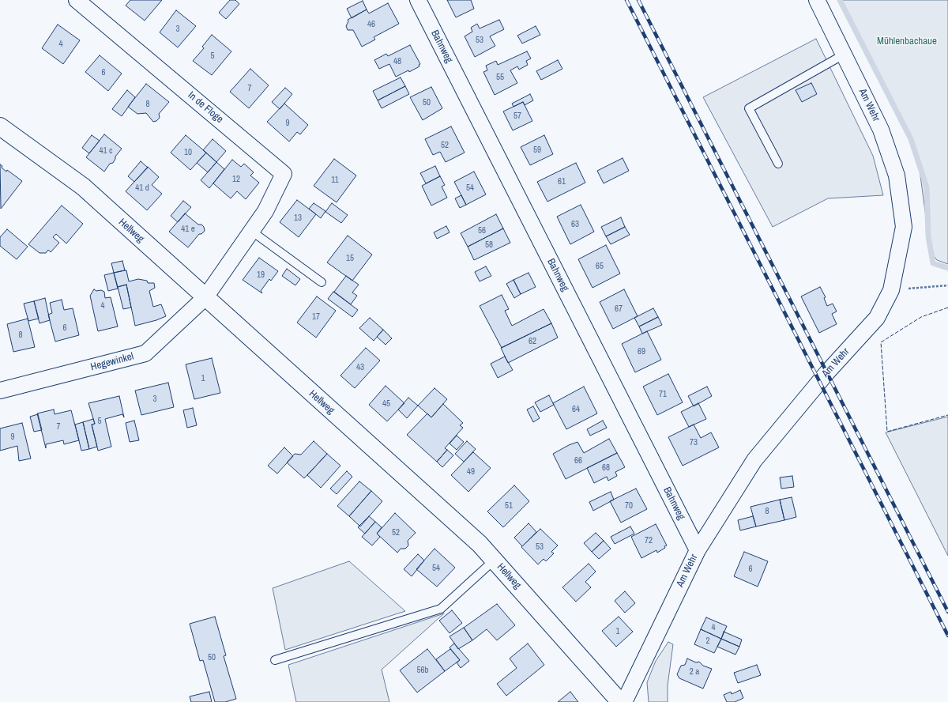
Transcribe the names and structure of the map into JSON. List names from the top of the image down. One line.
{"streets":{"street":["Bahnweg","Am Wehr","In de Floge","Hellweg","Hegewinkel"]},"crossings":[["Bahnweg","Am Wehr"],["In de Floge","Hellweg"],["In de Floge","Hegewinkel"],["Hellweg","Hegewinkel"]],"parks":["Mühlenbachaue"],"house_numbers":["46","3","53","4","5","48","6","55","7","50","8","57","9","52","59","41 c","10","12","11","61","41 d","54","13","63","41 e","56","58","15","65","19","4","67","17","6","8","62","69","43","1","71","3","45","64","5","7","9","73","66","68","49","51","70","8","52","72","53","54","6","4","1","2","50","56b","2 a"]}
